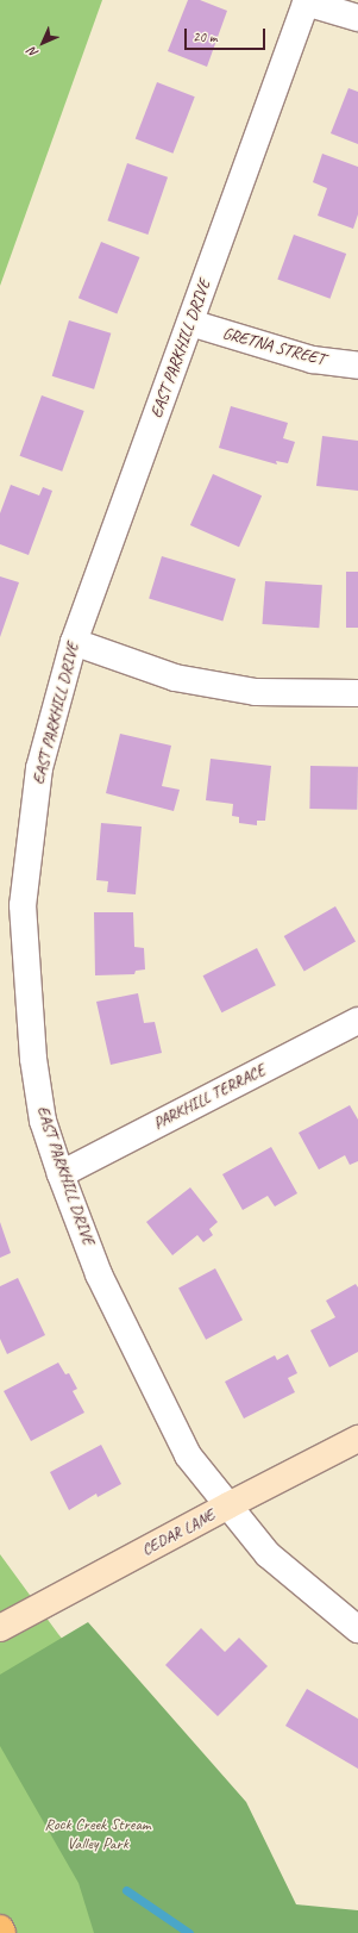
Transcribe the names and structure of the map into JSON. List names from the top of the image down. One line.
{"streets":{"street":["GRETNA STREET","EAST PARKHILL DRIVE","PARKHILL TERRACE","CEDAR LANE"]},"crossings":[["GRETNA STREET","EAST PARKHILL DRIVE"],["EAST PARKHILL DRIVE","PARKHILL TERRACE"],["EAST PARKHILL DRIVE","CEDAR LANE"]],"parks":["Rock Creek Stream Valley Park"],"scale_bar":"20 m","north":"bottom left"}
